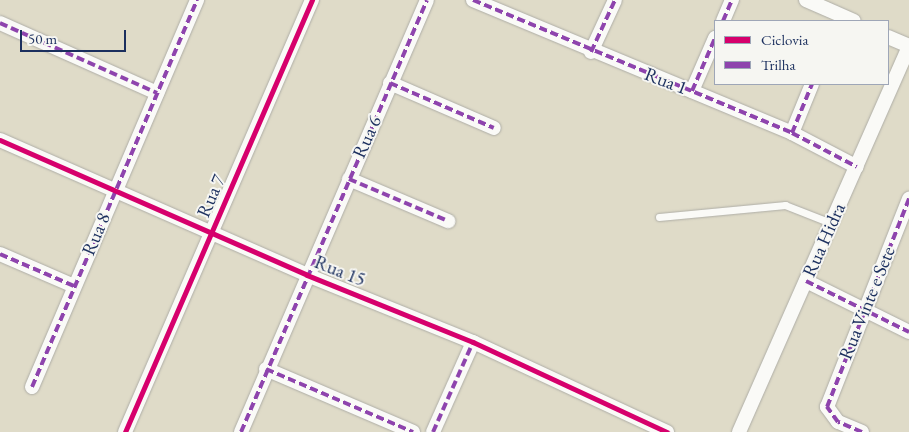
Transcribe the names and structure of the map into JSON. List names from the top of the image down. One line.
{"streets":{"street":["Rua 1","Rua 6","Rua 7","Rua 8","Rua Hidra","Rua 15","Rua Vinte e Sete"]},"crossings":[["Rua 1","Rua Hidra"],["Rua 6","Rua 15"],["Rua 7","Rua 15"],["Rua 8","Rua 15"]],"legend":["Ciclovia","Trilha"],"scale_bar":"50 m"}
